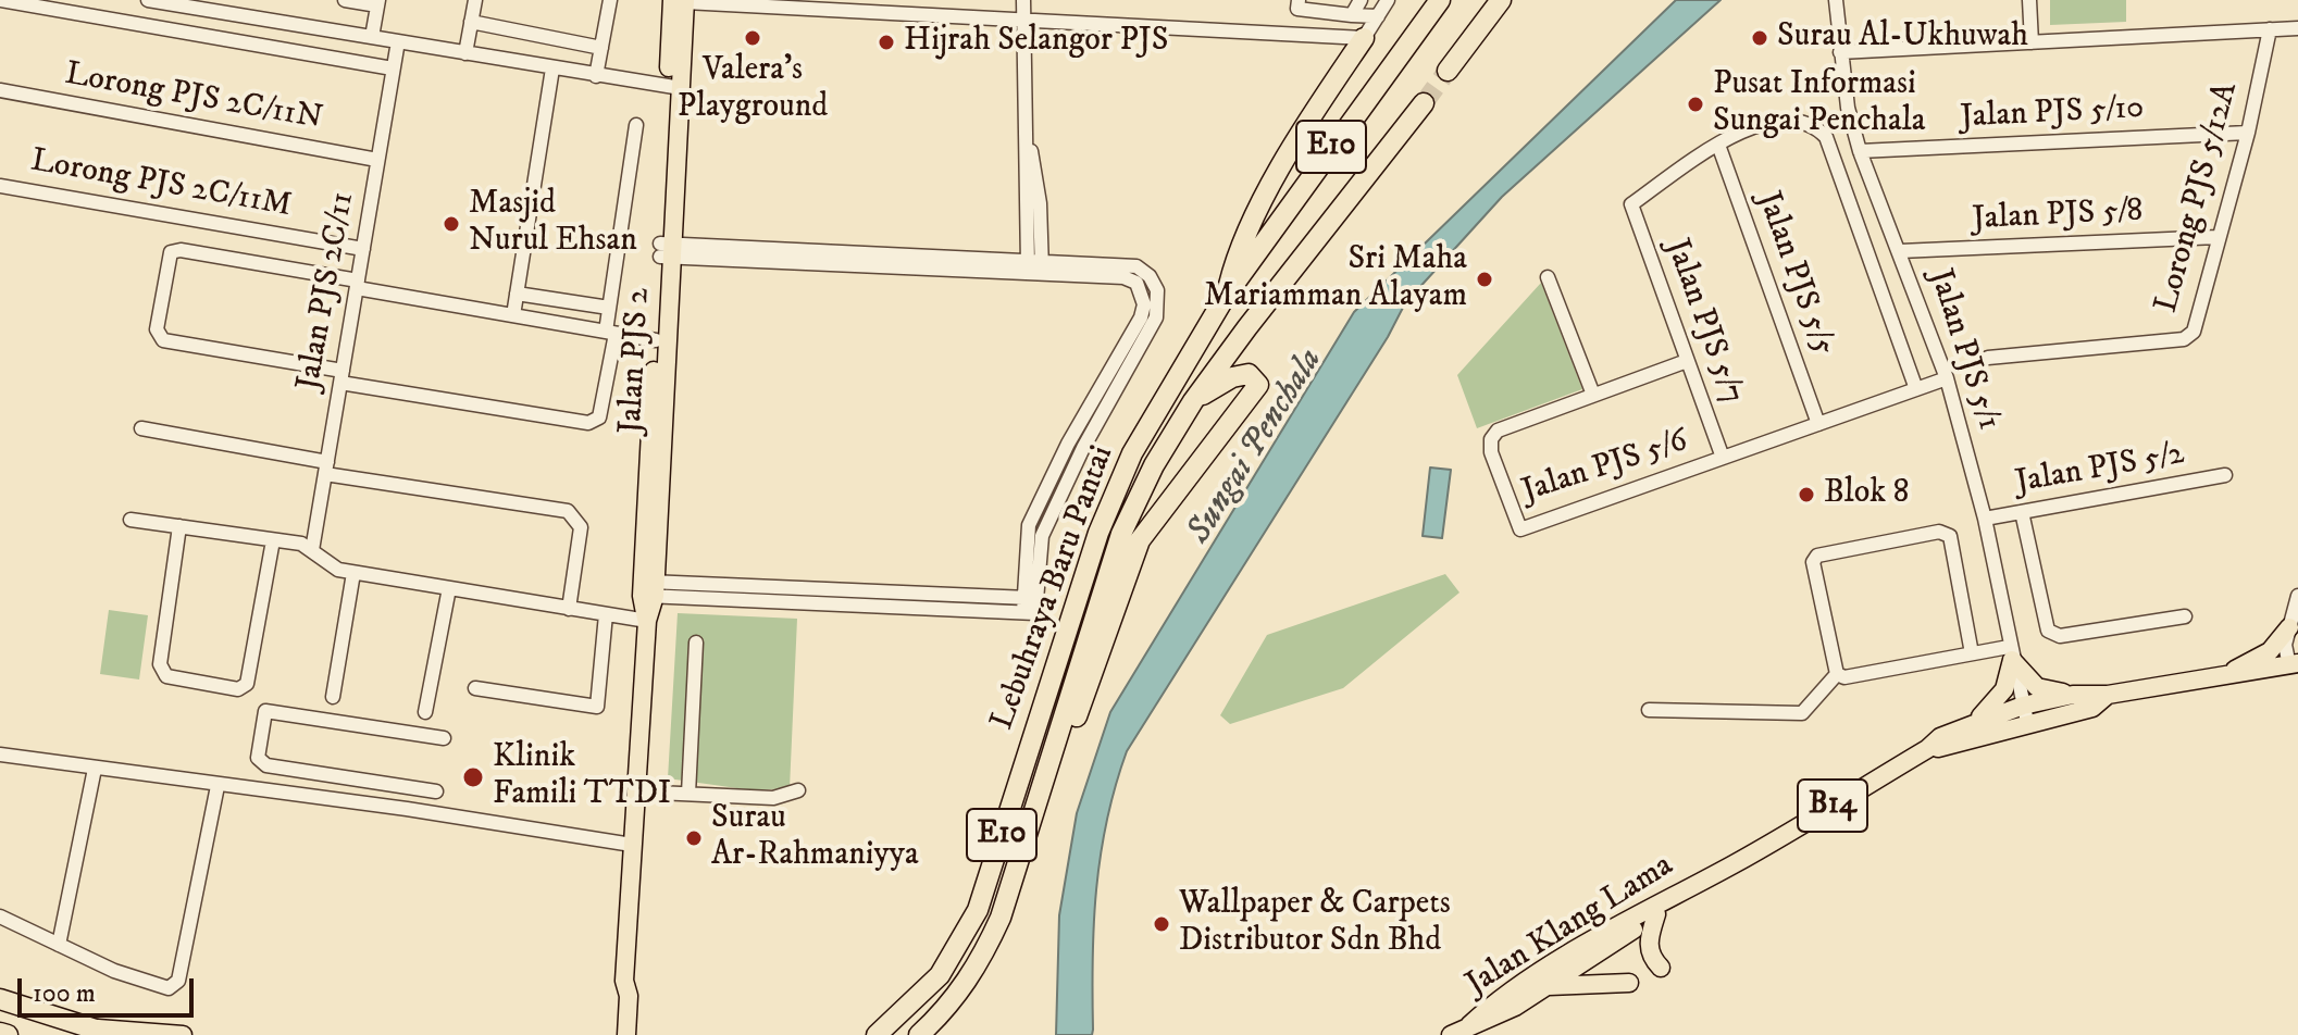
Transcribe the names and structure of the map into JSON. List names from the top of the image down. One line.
{"streets":{"highway":["E10","Lebuhraya Baru Pantai"],"main road":["Jalan PJS 2","B14","Jalan Klang Lama"],"street":["Lorong PJS 2C/11N","Jalan PJS 5/10","Lorong PJS 2C/11M","Lorong PJS 5/12A","Jalan PJS 5/8","Jalan PJS 5/5","Jalan PJS 2C/11","Jalan PJS 5/7","Jalan PJS 5/1","Jalan PJS 5/6","Jalan PJS 5/2"]},"crossings":[["Lorong PJS 2C/11N","Jalan PJS 2C/11"],["Jalan PJS 5/10","Lorong PJS 5/12A"],["Jalan PJS 5/10","Jalan PJS 5/1"],["Lorong PJS 2C/11M","Jalan PJS 2C/11"],["Lorong PJS 5/12A","Jalan PJS 5/8"],["Jalan PJS 5/8","Jalan PJS 5/1"],["Jalan PJS 5/5","Jalan PJS 5/7"],["Jalan PJS 5/5","Jalan PJS 5/6"],["Jalan PJS 5/7","Jalan PJS 5/6"],["Jalan PJS 5/1","Jalan PJS 5/6"],["Jalan PJS 5/1","Jalan PJS 5/2"],["Jalan PJS 5/1","Jalan Klang Lama"]],"water":["Sungai Penchala"],"places":["Valera's Playground","Surau Al-Ukhuwah","Hijrah Selangor PJS","Pusat Informasi Sungai Penchala","Masjid Nurul Ehsan","Sri Maha Mariamman Alayam","Blok 8","Klinik Famili TTDI","Surau Ar-Rahmaniyya","Wallpaper & Carpets Distributor Sdn Bhd"],"scale_bar":"100 m"}
